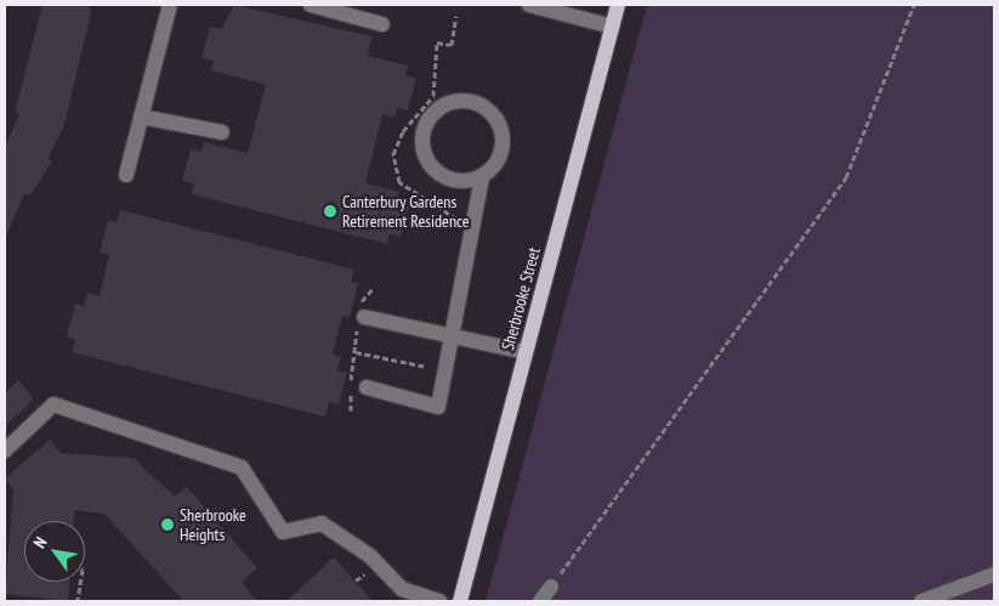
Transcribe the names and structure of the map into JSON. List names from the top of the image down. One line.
{"streets":{"main road":["Sherbrooke Street"]},"places":["Canterbury Gardens Retirement Residence","Sherbrooke Heights"],"north":"top left"}
